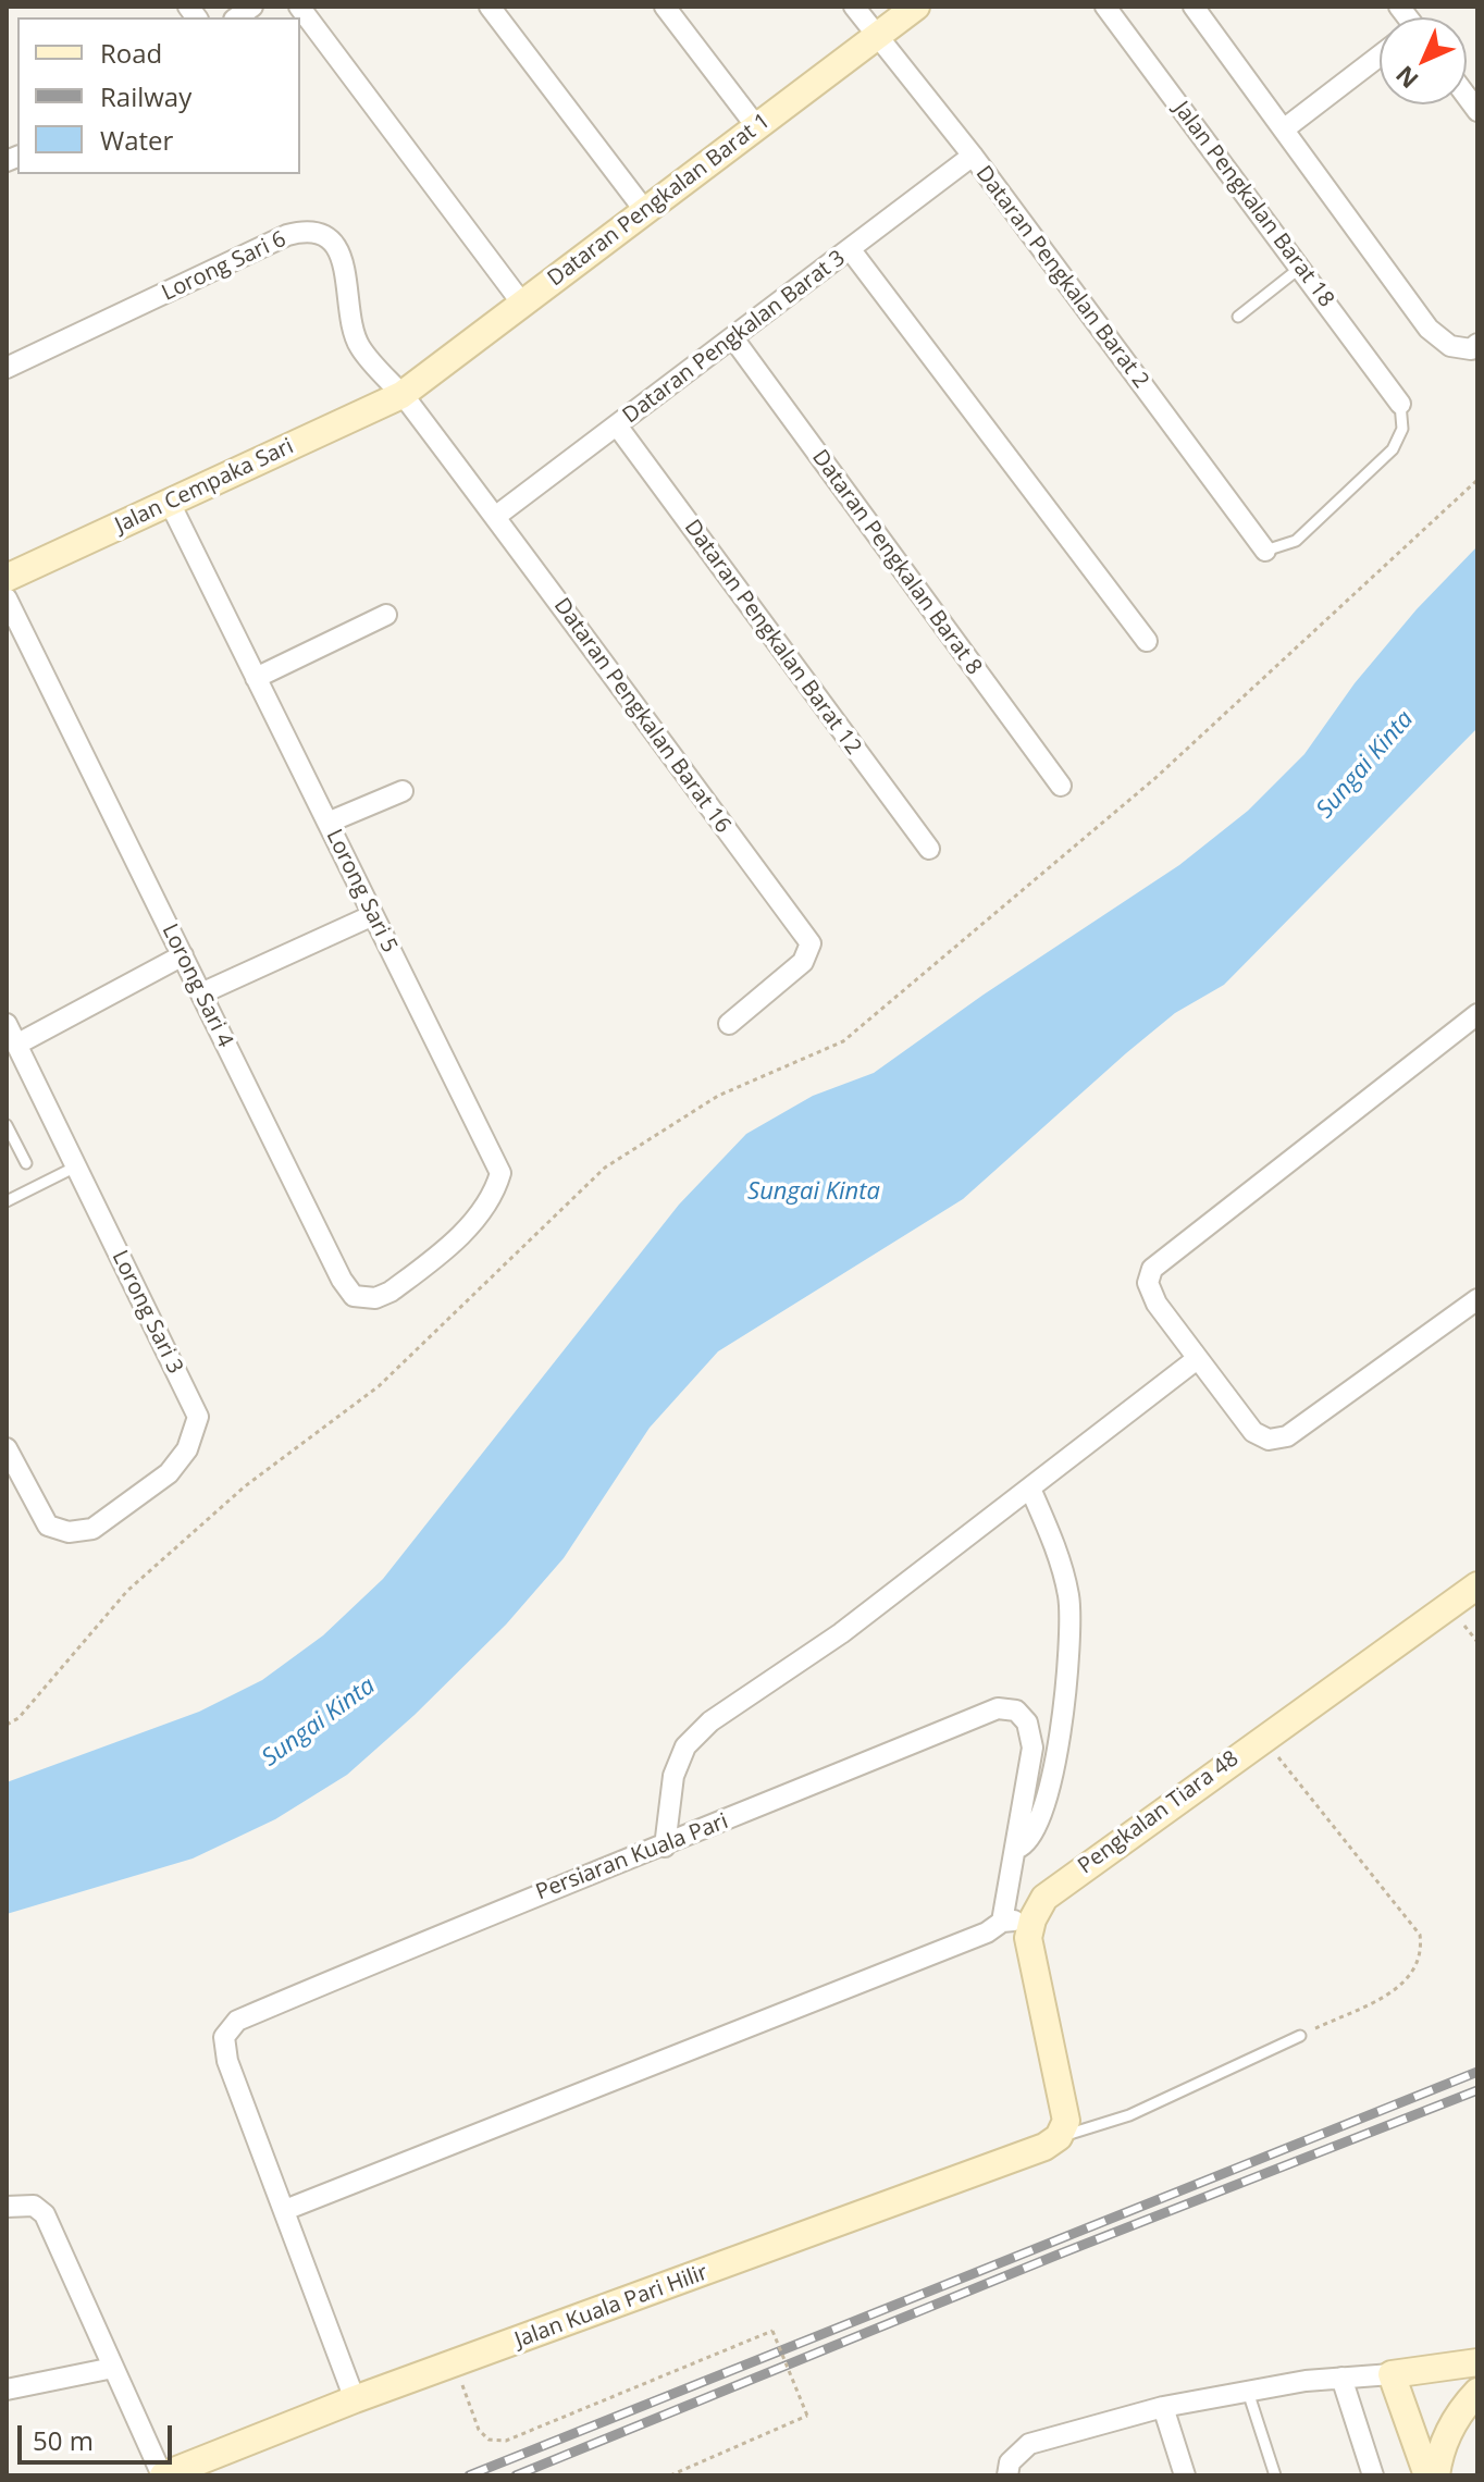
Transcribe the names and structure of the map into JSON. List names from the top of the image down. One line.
{"streets":{"street":["Dataran Pengkalan Barat 1","Jalan Pengkalan Barat 18","Lorong Sari 6","Dataran Pengkalan Barat 2","Dataran Pengkalan Barat 3","Jalan Cempaka Sari","Dataran Pengkalan Barat 8","Dataran Pengkalan Barat 12","Dataran Pengkalan Barat 16","Lorong Sari 5","Lorong Sari 4","Lorong Sari 3","Pengkalan Tiara 48","Persiaran Kuala Pari","Jalan Kuala Pari Hilir"]},"crossings":[["Dataran Pengkalan Barat 1","Lorong Sari 6"],["Dataran Pengkalan Barat 1","Dataran Pengkalan Barat 2"],["Dataran Pengkalan Barat 1","Jalan Cempaka Sari"],["Dataran Pengkalan Barat 1","Dataran Pengkalan Barat 16"],["Lorong Sari 6","Jalan Cempaka Sari"],["Lorong Sari 6","Dataran Pengkalan Barat 16"],["Dataran Pengkalan Barat 2","Dataran Pengkalan Barat 3"],["Dataran Pengkalan Barat 3","Dataran Pengkalan Barat 8"],["Dataran Pengkalan Barat 3","Dataran Pengkalan Barat 12"],["Dataran Pengkalan Barat 3","Dataran Pengkalan Barat 16"],["Jalan Cempaka Sari","Dataran Pengkalan Barat 16"],["Jalan Cempaka Sari","Lorong Sari 5"],["Lorong Sari 5","Lorong Sari 4"],["Persiaran Kuala Pari","Jalan Kuala Pari Hilir"]],"water":["Sungai Kinta"],"legend":["Road","Railway","Water"],"scale_bar":"50 m","north":"bottom left"}
